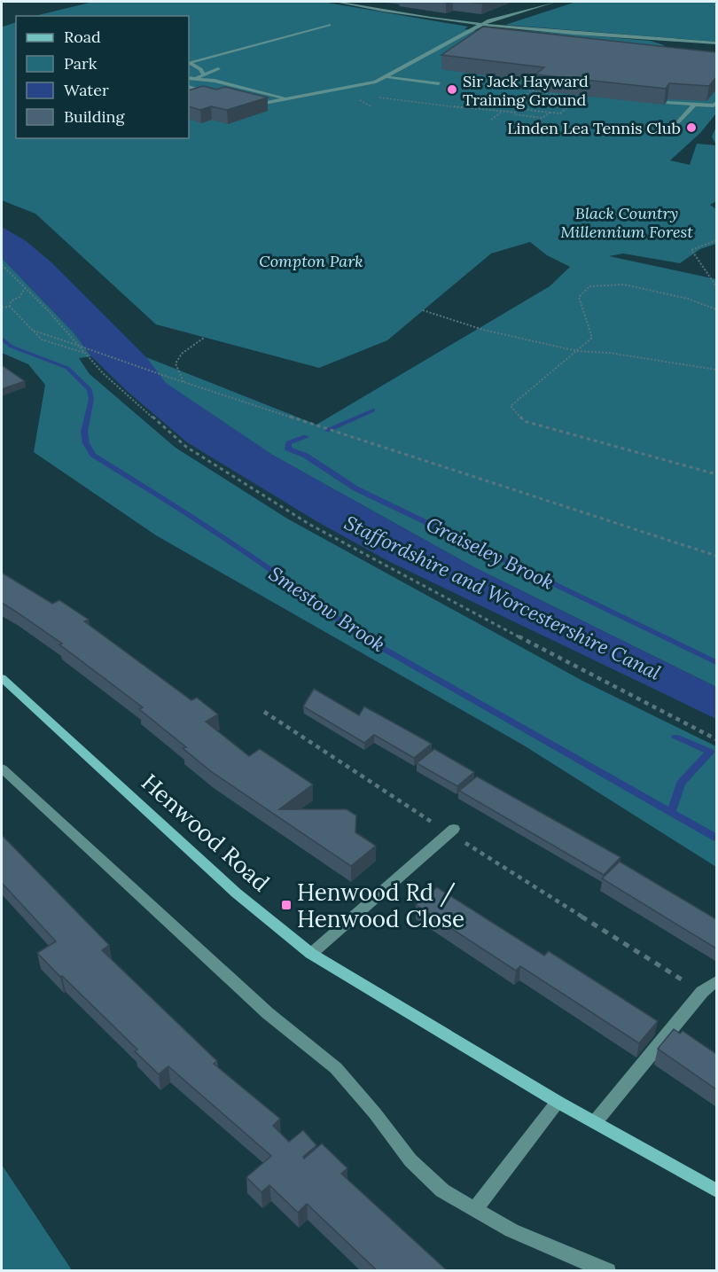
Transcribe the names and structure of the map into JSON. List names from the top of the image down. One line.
{"streets":{"main road":["Henwood Road"]},"water":["Graiseley Brook","Staffordshire and Worcestershire Canal","Smestow Brook"],"parks":["Black Country Millennium Forest","Compton Park"],"places":{"other":["Sir Jack Hayward Training Ground","Linden Lea Tennis Club"],"transit":["Henwood Rd / Henwood Close"]},"legend":["Road","Park","Water","Building"]}
